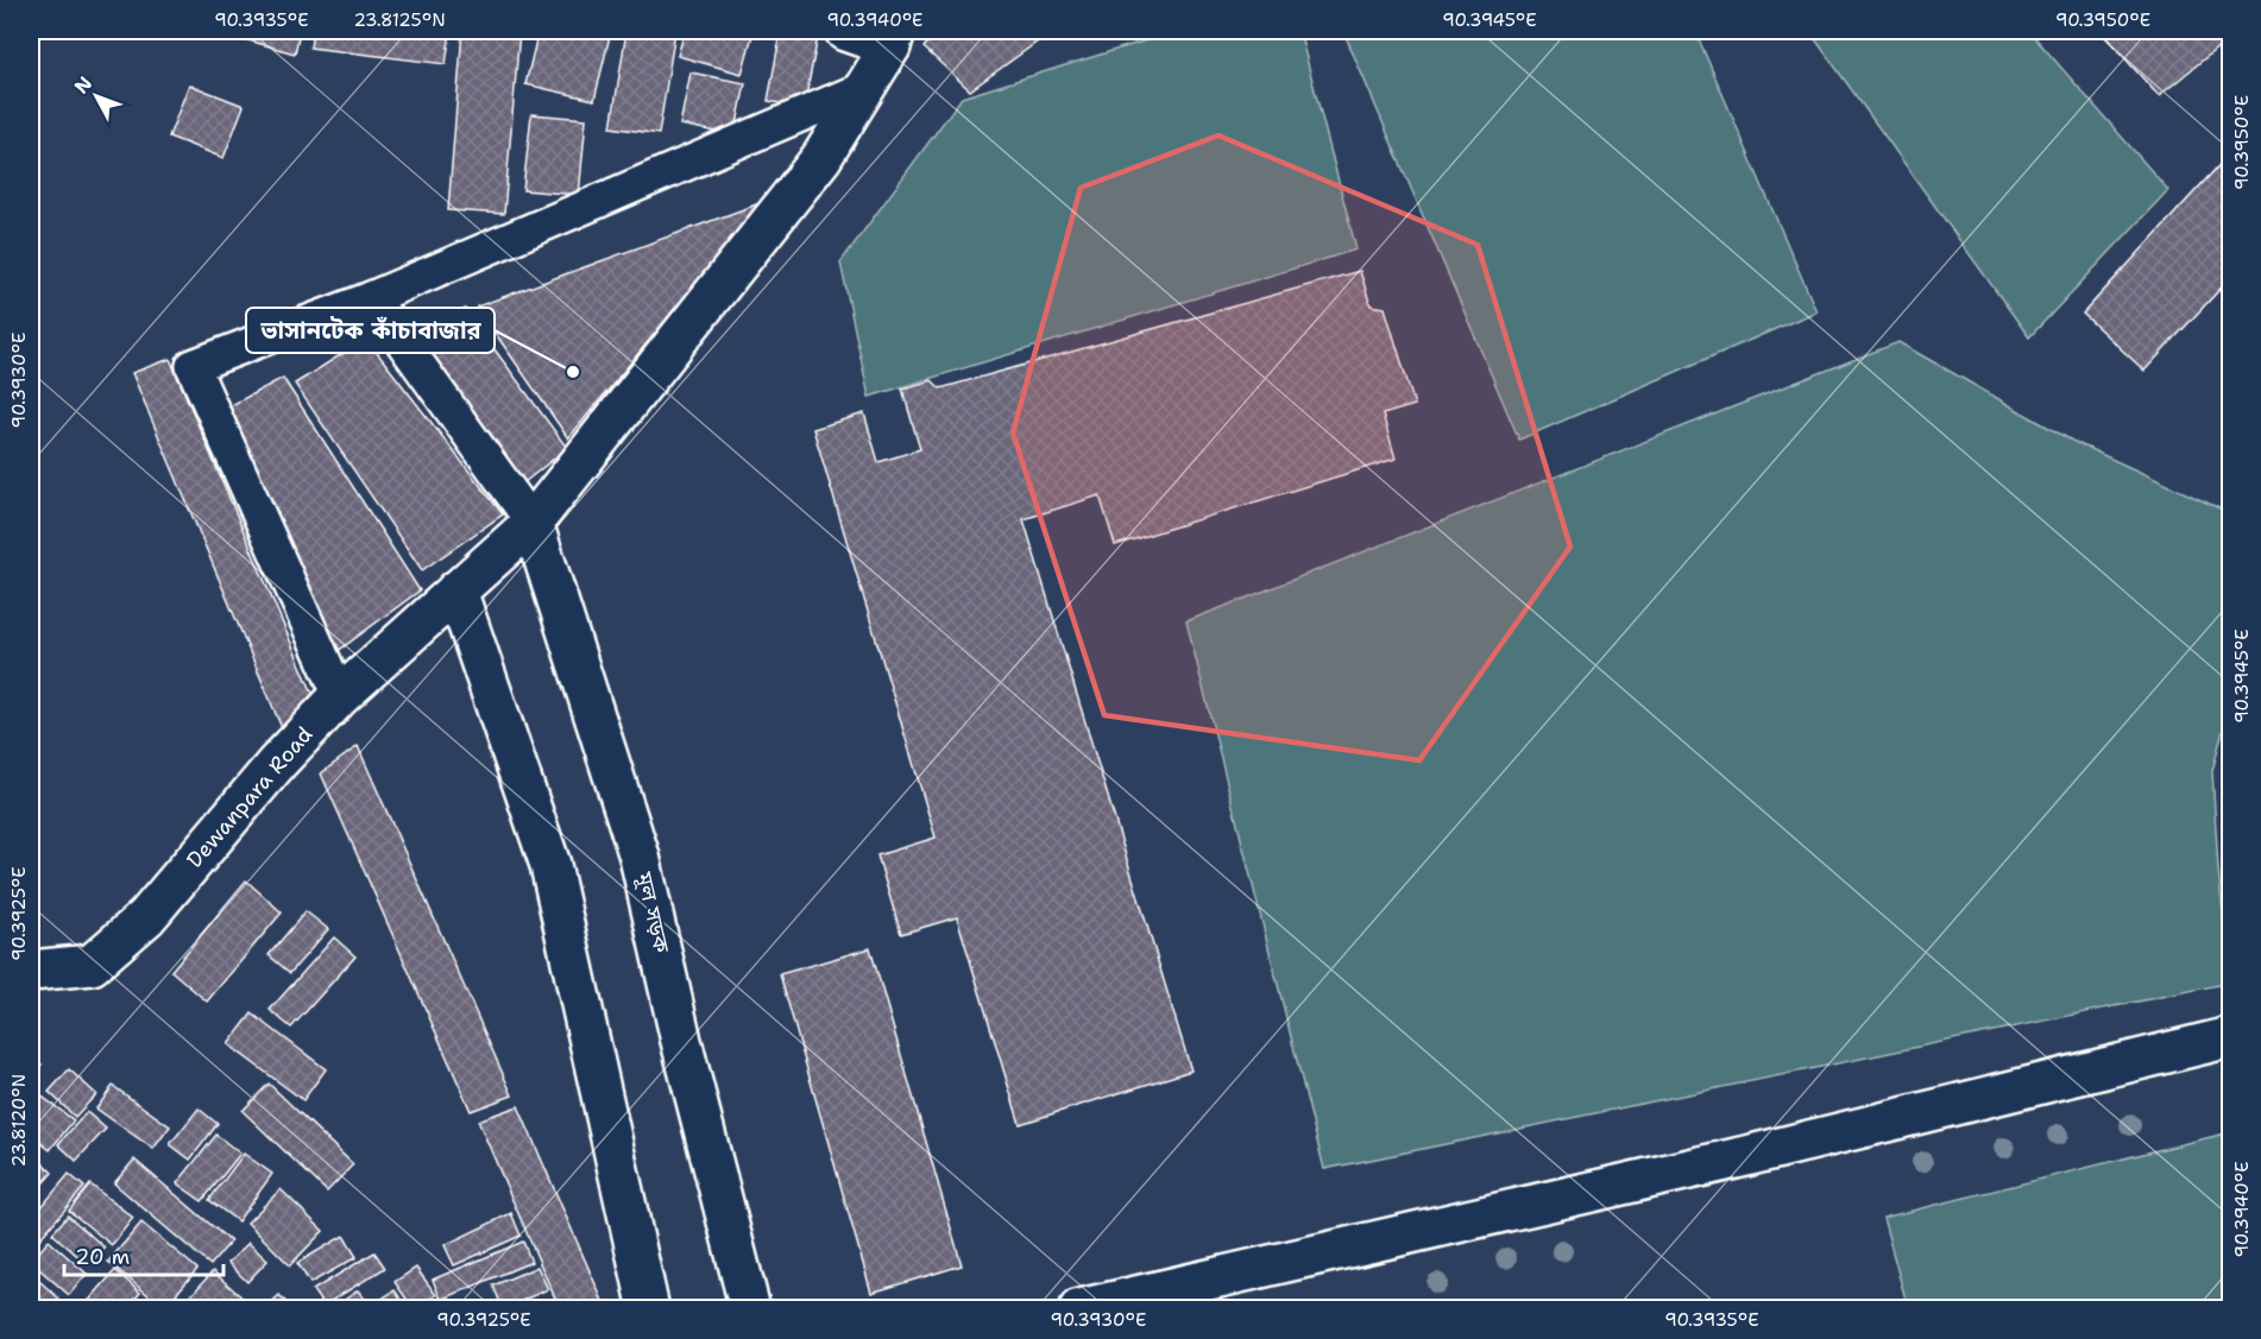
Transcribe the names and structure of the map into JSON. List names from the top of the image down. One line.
{"streets":{"street":["Dewanpara Road","মূল সড়ক"]},"crossings":[["Dewanpara Road","মূল সড়ক"]],"places":["ভাসানটেক কাঁচাবাজার"],"scale_bar":"20 m","north":"top left","coordinates":["90.3935°E","23.8125°N","90.3940°E","90.3945°E","90.3950°E","90.3930°E","90.3925°E","23.8120°N"]}
